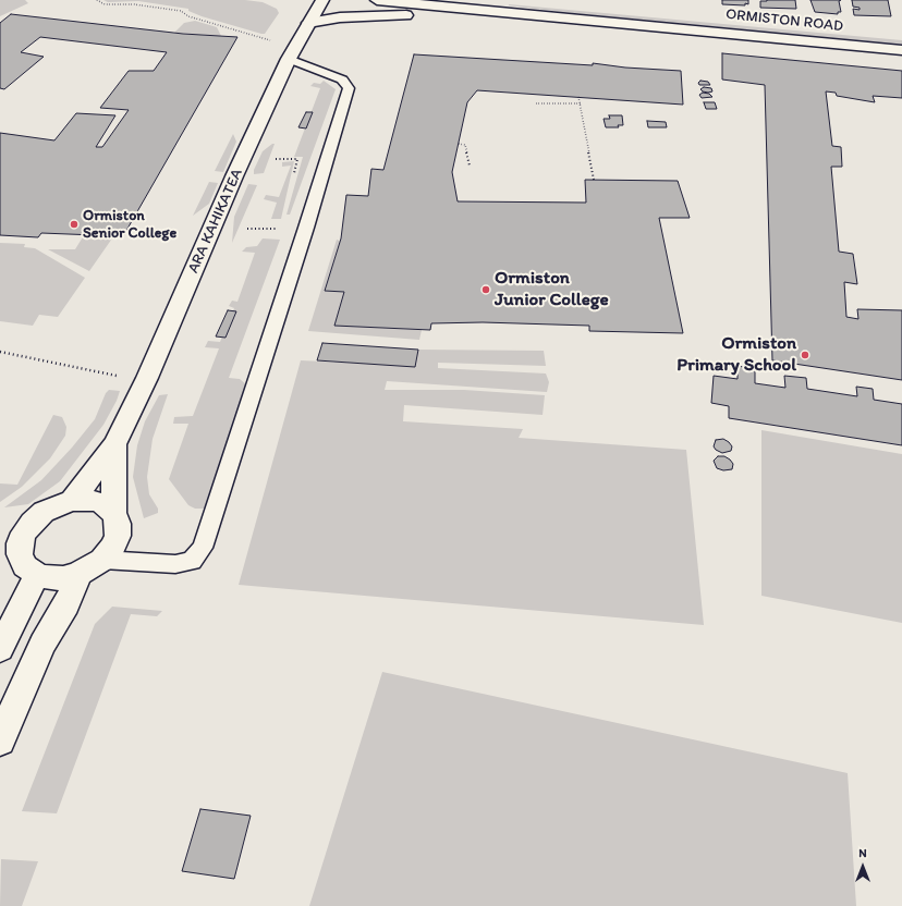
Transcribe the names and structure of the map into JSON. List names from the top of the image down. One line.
{"streets":{"main road":["ORMISTON ROAD","ARA KAHIKATEA"]},"places":["Ormiston Senior College","Ormiston Junior College","Ormiston Primary School"],"north":"top"}
